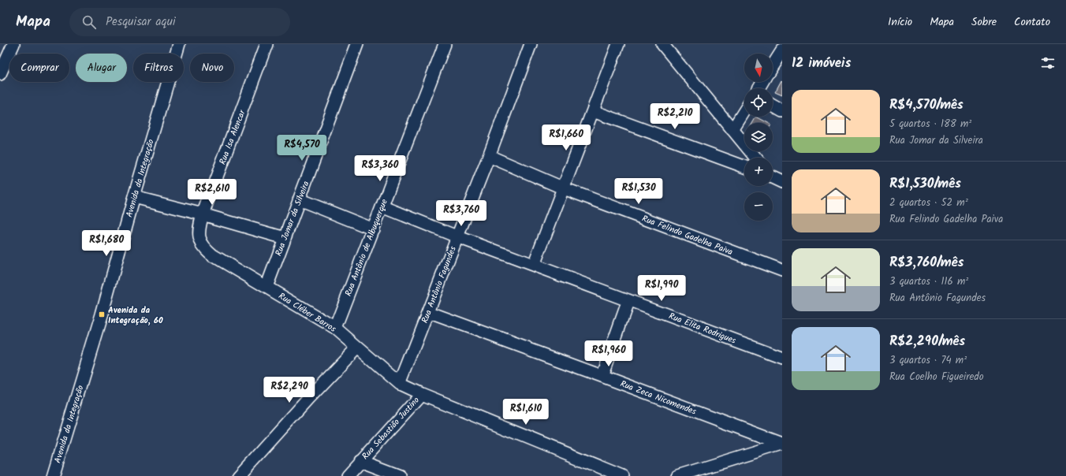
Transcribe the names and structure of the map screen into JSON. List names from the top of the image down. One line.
{"streets":{"street":["Rua Isa Alencar","Avenida da Integração","Rua Jomar da Silveira","Rua Felindo Gadelha Paiva","Rua Antônio de Albuquerque","Rua Antônio Fagundes","Rua Cléber Barros","Rua Elita Rodrigues","Rua Zeca Nicomendes","Rua Sebastião Justino"]},"crossings":[["Rua Isa Alencar","Rua Cléber Barros"],["Rua Jomar da Silveira","Rua Cléber Barros"],["Rua Felindo Gadelha Paiva","Rua Antônio Fagundes"],["Rua Antônio de Albuquerque","Rua Cléber Barros"],["Rua Antônio de Albuquerque","Rua Elita Rodrigues"],["Rua Antônio Fagundes","Rua Cléber Barros"],["Rua Antônio Fagundes","Rua Elita Rodrigues"],["Rua Antônio Fagundes","Rua Zeca Nicomendes"],["Rua Cléber Barros","Rua Sebastião Justino"]],"places":{"transit":["Avenida da Integração, 60"]},"north":"bottom","page":{"header":"Mapa","search":"Pesquisar aqui","nav":["Início","Mapa","Sobre","Contato"],"heading":"12 imóveis","map_buttons":["+","−"],"chip":["Comprar","Alugar","Filtros","Novo"],"list":[{"name":"R$4,570/mês","note":"5 quartos · 188 m² · Rua Jomar da Silveira"},{"name":"R$1,530/mês","note":"2 quartos · 52 m² · Rua Felindo Gadelha Paiva"},{"name":"R$3,760/mês","note":"3 quartos · 116 m² · Rua Antônio Fagundes"},{"name":"R$2,290/mês","note":"3 quartos · 74 m² · Rua Coelho Figueiredo"}],"price":["R$2,210","R$1,660","R$4,570","R$3,360","R$1,530","R$2,610","R$3,760","R$1,680","R$1,990","R$1,960","R$2,290","R$1,610"]}}
